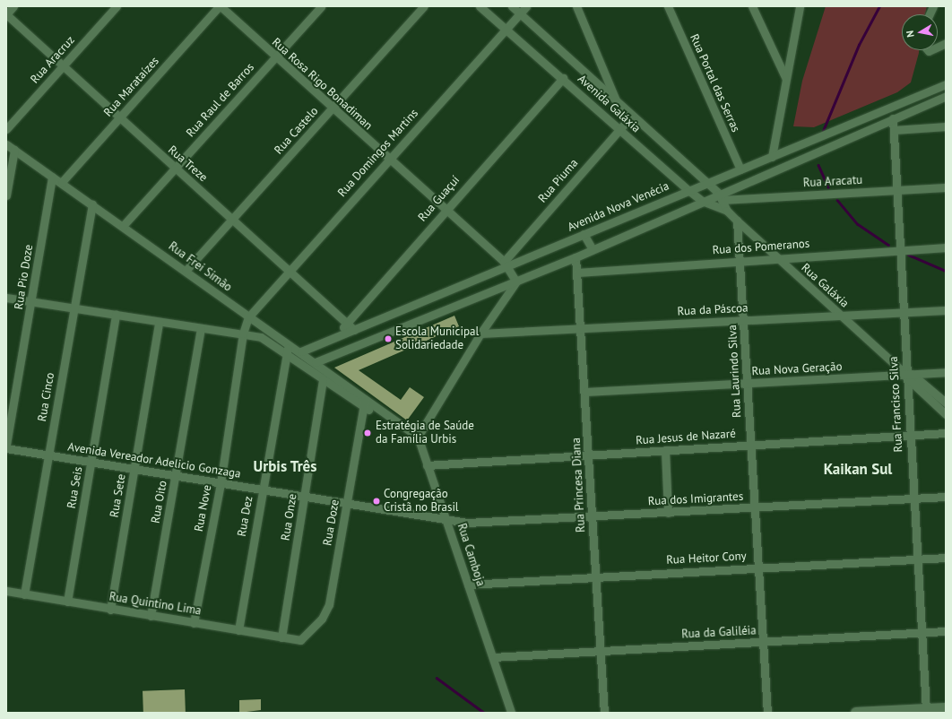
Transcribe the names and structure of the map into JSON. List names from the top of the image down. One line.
{"streets":{"street":["Rua Aracruz","Rua Portal das Serras","Rua Rosa Rigo Bonadiman","Rua Marataízes","Rua Raul de Barros","Avenida Galáxia","Rua Castelo","Rua Domingos Martins","Rua Treze","Rua Piuma","Rua Aracatu","Rua Guaçuí","Avenida Nova Venécia","Rua dos Pomeranos","Rua Frei Simão","Rua Pio Doze","Rua Galáxia","Rua da Páscoa","Rua Nova Geração","Rua Laurindo Silva","Rua Cinco","Rua Francisco Silva","Rua Jesus de Nazaré","Avenida Vereador Adelicio Gonzaga","Rua Princesa Diana","Rua Seis","Rua Sete","Rua dos Imigrantes","Rua Oito","Rua Nove","Rua Dez","Rua Onze","Rua Doze","Rua Camboja","Rua Heitor Cony","Rua Quintino Lima","Rua da Galiléia"]},"crossings":[["Rua Aracruz","Rua Treze"],["Rua Portal das Serras","Avenida Nova Venécia"],["Rua Rosa Rigo Bonadiman","Rua Marataízes"],["Rua Rosa Rigo Bonadiman","Rua Raul de Barros"],["Rua Rosa Rigo Bonadiman","Rua Castelo"],["Rua Rosa Rigo Bonadiman","Rua Domingos Martins"],["Rua Rosa Rigo Bonadiman","Rua Piuma"],["Rua Rosa Rigo Bonadiman","Rua Guaçuí"],["Rua Rosa Rigo Bonadiman","Avenida Nova Venécia"],["Rua Marataízes","Rua Treze"],["Rua Marataízes","Rua Frei Simão"],["Rua Raul de Barros","Rua Treze"],["Rua Raul de Barros","Rua Frei Simão"],["Avenida Galáxia","Rua Domingos Martins"],["Avenida Galáxia","Rua Piuma"],["Avenida Galáxia","Rua Aracatu"],["Avenida Galáxia","Rua Guaçuí"],["Avenida Galáxia","Avenida Nova Venécia"],["Avenida Galáxia","Rua Galáxia"],["Rua Castelo","Rua Treze"],["Rua Castelo","Rua Frei Simão"],["Rua Domingos Martins","Rua Treze"],["Rua Domingos Martins","Rua Frei Simão"],["Rua Domingos Martins","Rua Nove"],["Rua Treze","Rua Guaçuí"],["Rua Treze","Avenida Nova Venécia"],["Rua Piuma","Avenida Nova Venécia"],["Rua Aracatu","Rua Galáxia"],["Rua Aracatu","Rua Francisco Silva"],["Rua Guaçuí","Avenida Nova Venécia"],["Avenida Nova Venécia","Rua Frei Simão"],["Rua dos Pomeranos","Rua Galáxia"],["Rua dos Pomeranos","Rua Laurindo Silva"],["Rua dos Pomeranos","Rua Francisco Silva"],["Rua dos Pomeranos","Rua Princesa Diana"],["Rua Frei Simão","Rua Pio Doze"],["Rua Frei Simão","Rua Cinco"],["Rua Frei Simão","Rua Nove"],["Rua Frei Simão","Rua Dez"],["Rua Frei Simão","Rua Onze"],["Rua Frei Simão","Rua Doze"],["Rua Frei Simão","Rua Camboja"],["Rua Galáxia","Rua da Páscoa"],["Rua Galáxia","Rua Nova Geração"],["Rua Galáxia","Rua Laurindo Silva"],["Rua Galáxia","Rua Francisco Silva"],["Rua da Páscoa","Rua Laurindo Silva"],["Rua da Páscoa","Rua Francisco Silva"],["Rua da Páscoa","Rua Princesa Diana"],["Rua Nova Geração","Rua Laurindo Silva"],["Rua Nova Geração","Rua Francisco Silva"],["Rua Nova Geração","Rua Princesa Diana"],["Rua Laurindo Silva","Rua Jesus de Nazaré"],["Rua Laurindo Silva","Rua dos Imigrantes"],["Rua Laurindo Silva","Rua Heitor Cony"],["Rua Laurindo Silva","Rua da Galiléia"],["Rua Cinco","Avenida Vereador Adelicio Gonzaga"],["Rua Cinco","Rua Quintino Lima"],["Rua Francisco Silva","Rua Jesus de Nazaré"],["Rua Francisco Silva","Rua dos Imigrantes"],["Rua Francisco Silva","Rua Heitor Cony"],["Rua Francisco Silva","Rua da Galiléia"],["Rua Jesus de Nazaré","Rua Princesa Diana"],["Rua Jesus de Nazaré","Rua Camboja"],["Avenida Vereador Adelicio Gonzaga","Rua Seis"],["Avenida Vereador Adelicio Gonzaga","Rua Sete"],["Avenida Vereador Adelicio Gonzaga","Rua dos Imigrantes"],["Avenida Vereador Adelicio Gonzaga","Rua Oito"],["Avenida Vereador Adelicio Gonzaga","Rua Nove"],["Avenida Vereador Adelicio Gonzaga","Rua Dez"],["Avenida Vereador Adelicio Gonzaga","Rua Onze"],["Avenida Vereador Adelicio Gonzaga","Rua Doze"],["Avenida Vereador Adelicio Gonzaga","Rua Camboja"],["Rua Princesa Diana","Rua dos Imigrantes"],["Rua Princesa Diana","Rua Heitor Cony"],["Rua Princesa Diana","Rua da Galiléia"],["Rua Seis","Rua Quintino Lima"],["Rua Sete","Rua Quintino Lima"],["Rua dos Imigrantes","Rua Camboja"],["Rua Oito","Rua Quintino Lima"],["Rua Nove","Rua Quintino Lima"],["Rua Dez","Rua Quintino Lima"],["Rua Onze","Rua Quintino Lima"],["Rua Doze","Rua Quintino Lima"],["Rua Camboja","Rua Heitor Cony"],["Rua Camboja","Rua da Galiléia"]],"districts":["Urbis Três","Kaikan Sul"],"places":["Escola Municipal Solidariedade","Estratégia de Saúde da Família Urbis","Congregação Cristã no Brasil"],"north":"left"}
